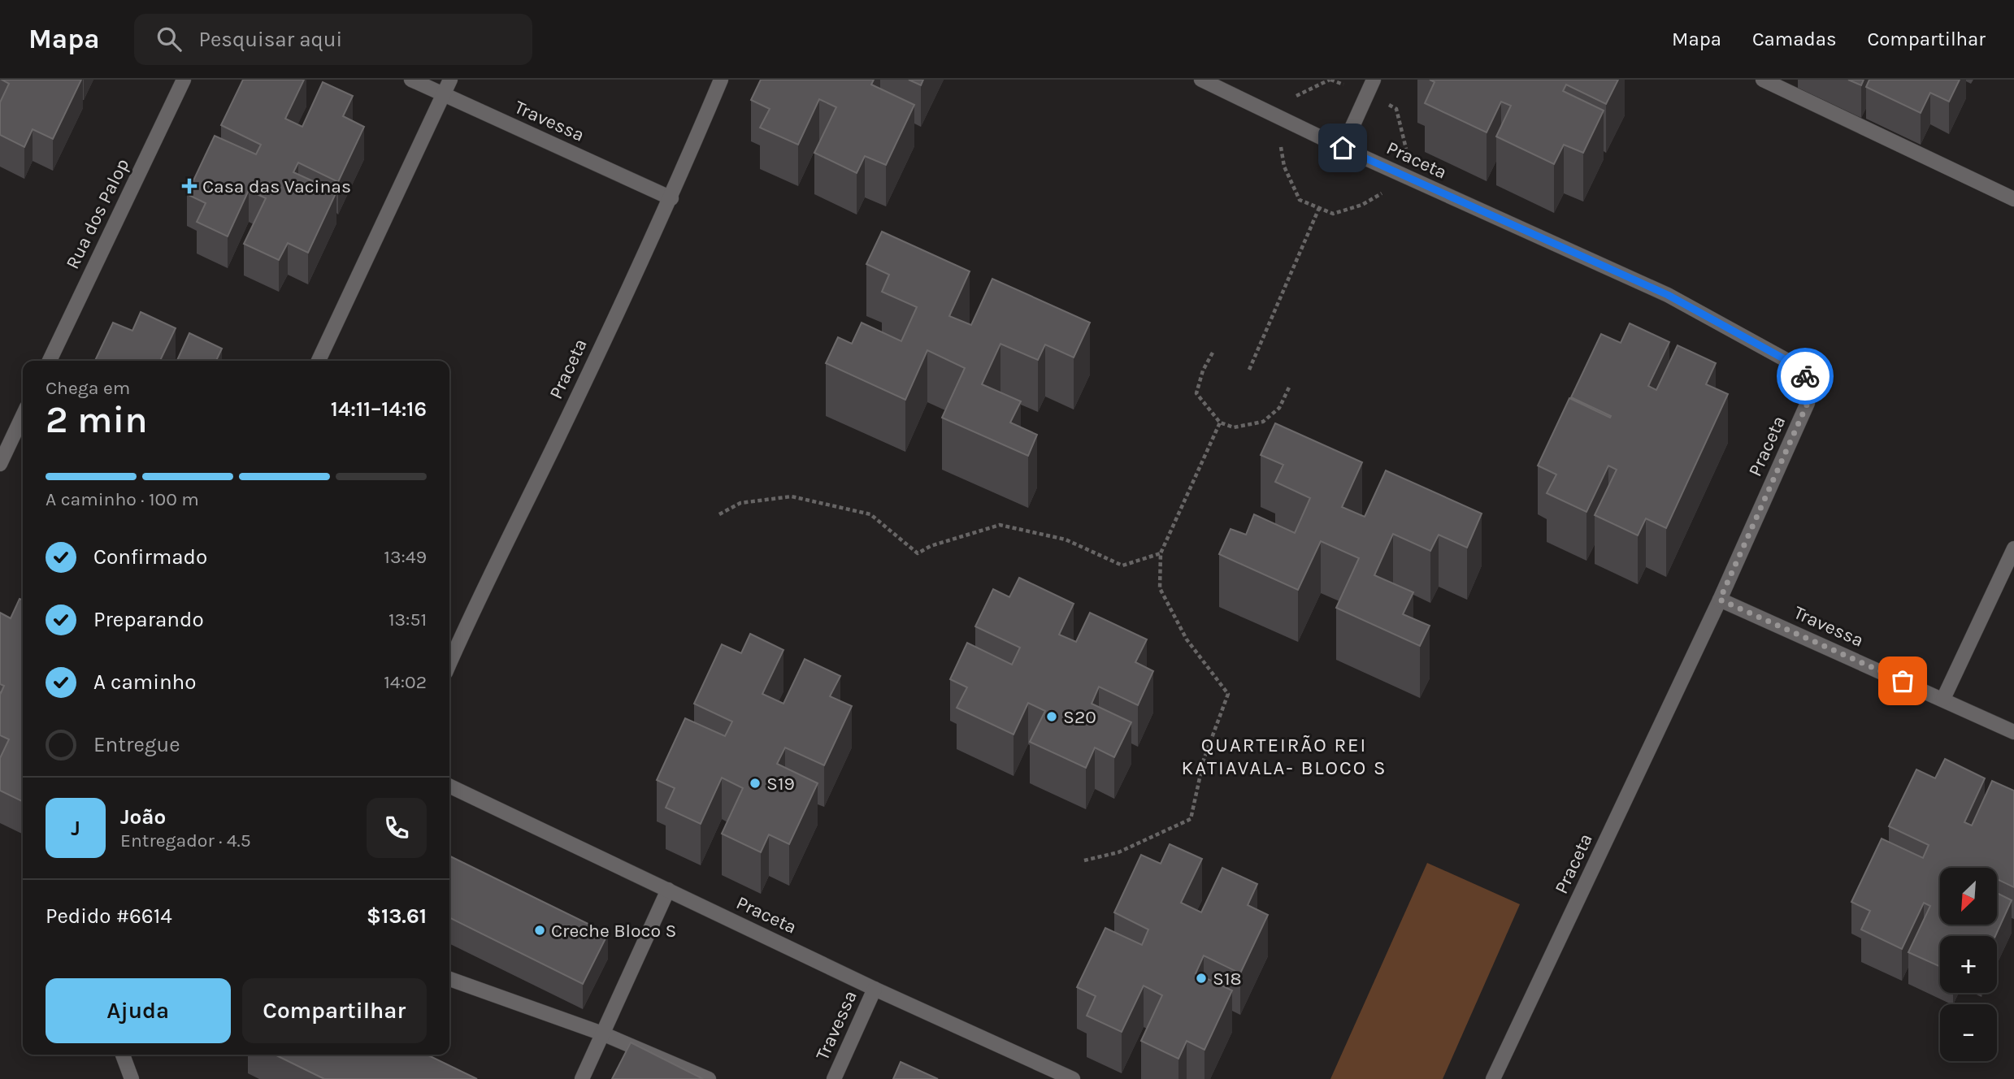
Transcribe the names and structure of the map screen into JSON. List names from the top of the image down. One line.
{"streets":{"street":["Travessa","Praceta","Rua dos Palop"]},"crossings":[["Travessa","Praceta"]],"districts":["QUARTEIRÃO REI KATIAVALA- BLOCO S"],"places":{"health":["Casa das Vacinas"],"other":["S20","S19","Creche Bloco S","S18"]},"north":"bottom left","page":{"header":"Mapa","search":"Pesquisar aqui","nav":["Mapa","Camadas","Compartilhar"],"heading":["2 min","Chega em","14:11–14:16"],"panel":["João","Entregador · 4.5","Pedido #6614","$13.61"],"bar":"A caminho · 100 m","list":[["Confirmado","13:49"],["Preparando","13:51"],["A caminho","14:02"],"Entregue"],"round":"J","map_buttons":["+","−"],"buttons":["Ajuda","Compartilhar"]}}
